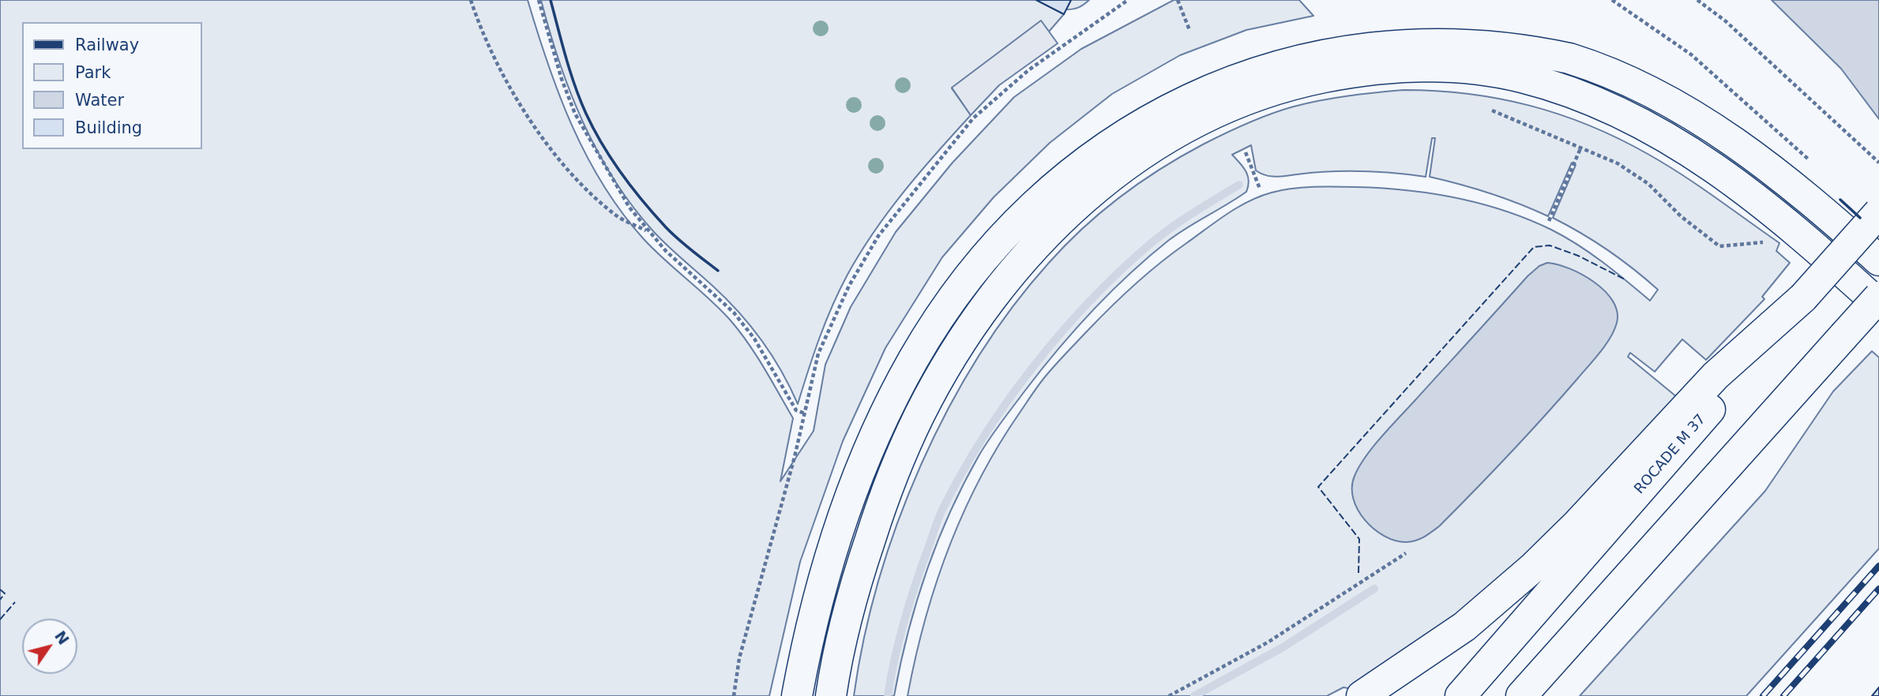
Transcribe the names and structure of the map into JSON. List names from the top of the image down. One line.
{"streets":{"highway":["ROCADE M 37"]},"legend":["Railway","Park","Water","Building"],"north":"top right"}
